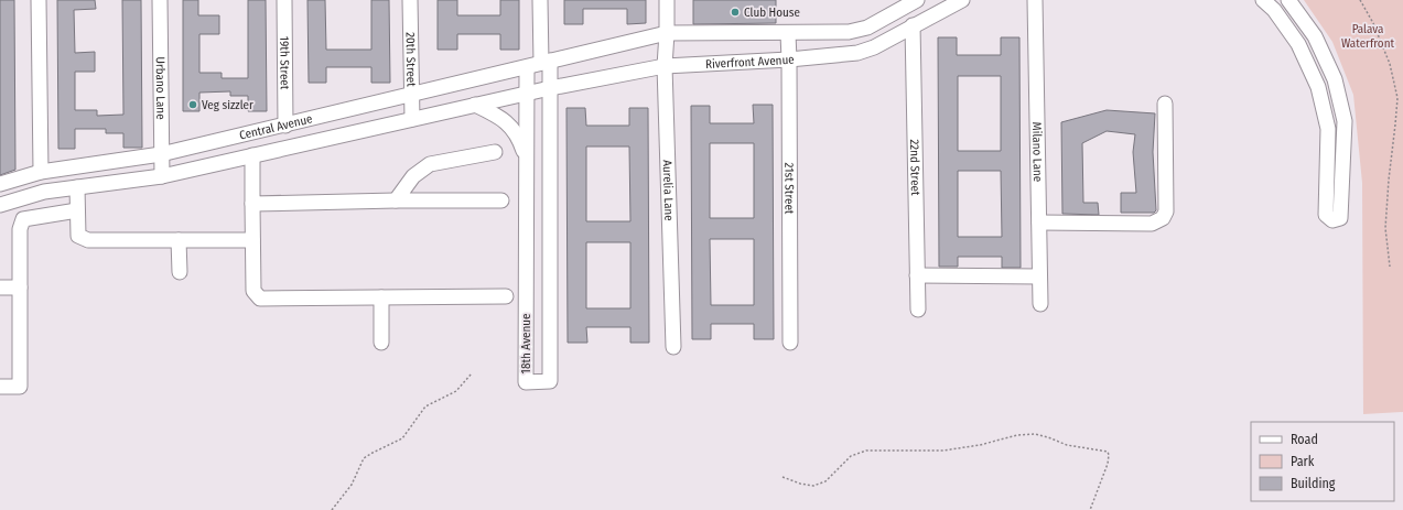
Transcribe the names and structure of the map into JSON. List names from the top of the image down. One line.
{"streets":{"street":["20th Street","Riverfront Avenue","19th Street","Urbano Lane","Central Avenue","Milano Lane","22nd Street","21st Street","Aurelia Lane","18th Avenue"]},"crossings":[["20th Street","Central Avenue"],["Riverfront Avenue","Central Avenue"],["Riverfront Avenue","22nd Street"],["Riverfront Avenue","21st Street"],["Riverfront Avenue","Aurelia Lane"],["Riverfront Avenue","18th Avenue"],["19th Street","Central Avenue"],["Urbano Lane","Central Avenue"],["Central Avenue","18th Avenue"]],"parks":["Palava Waterfront"],"places":["Club House","Veg sizzler"],"legend":["Road","Park","Building"]}
